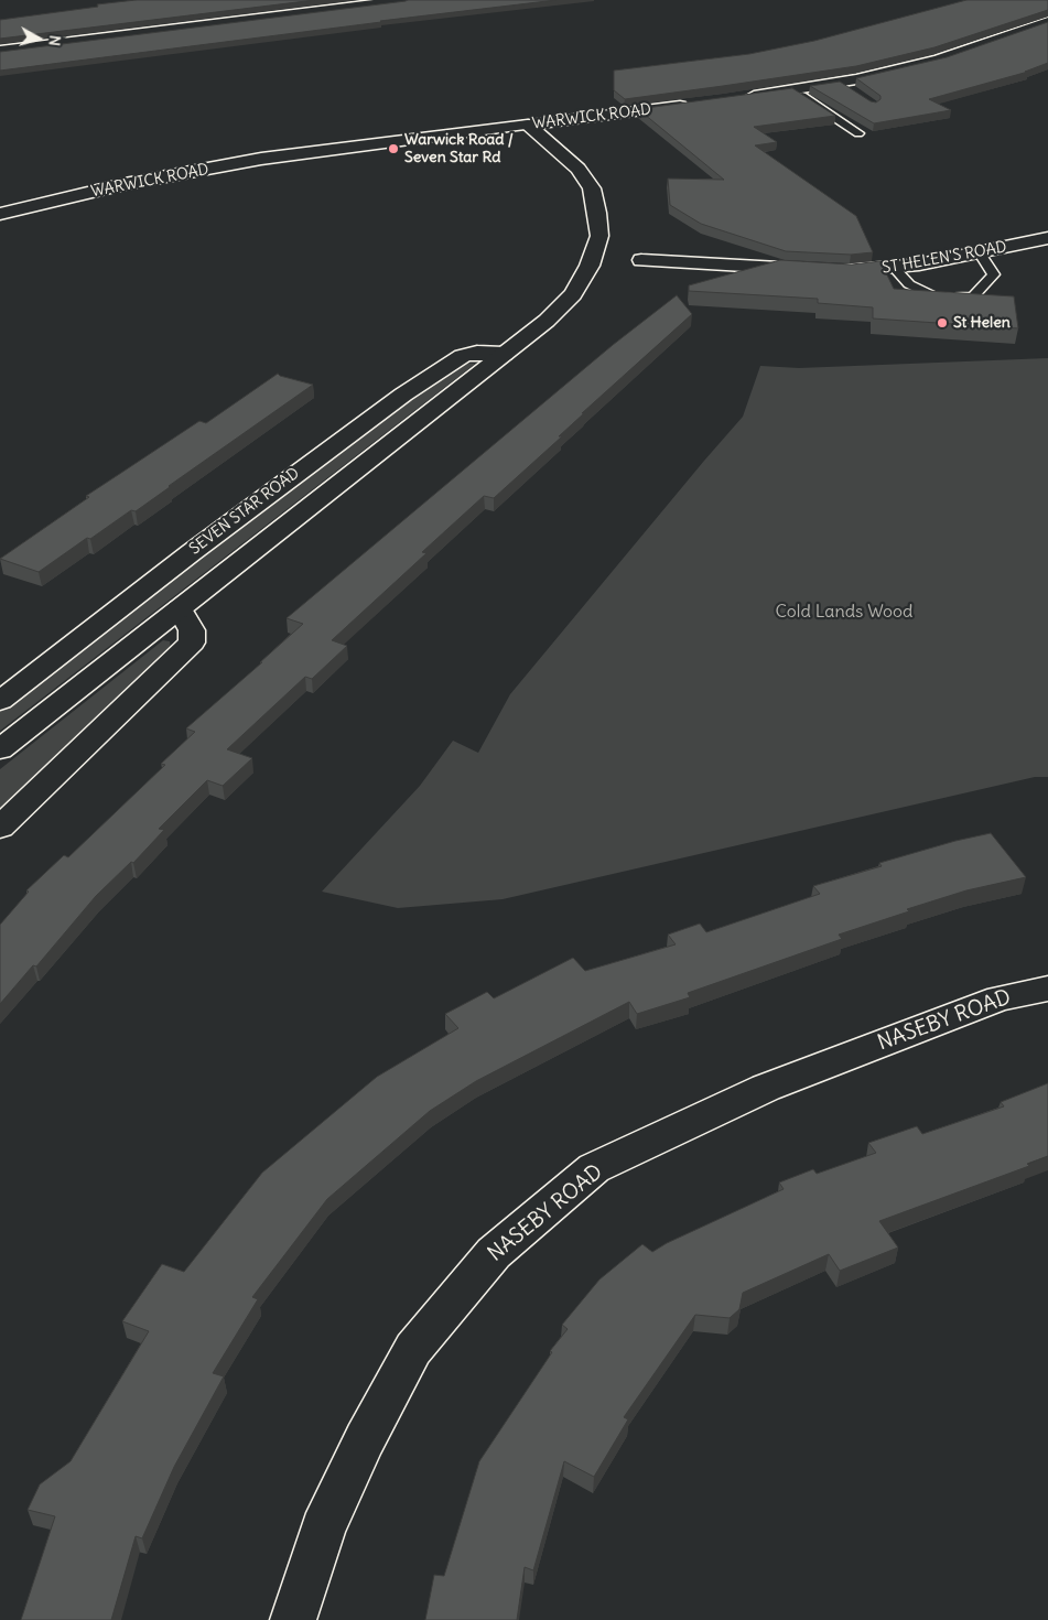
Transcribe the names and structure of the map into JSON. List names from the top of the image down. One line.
{"streets":{"main road":["WARWICK ROAD","ST HELEN'S ROAD","SEVEN STAR ROAD","NASEBY ROAD"]},"crossings":[["WARWICK ROAD","SEVEN STAR ROAD"]],"parks":["Cold Lands Wood"],"places":["Warwick Road / Seven Star Rd","St Helen"],"north":"right"}
